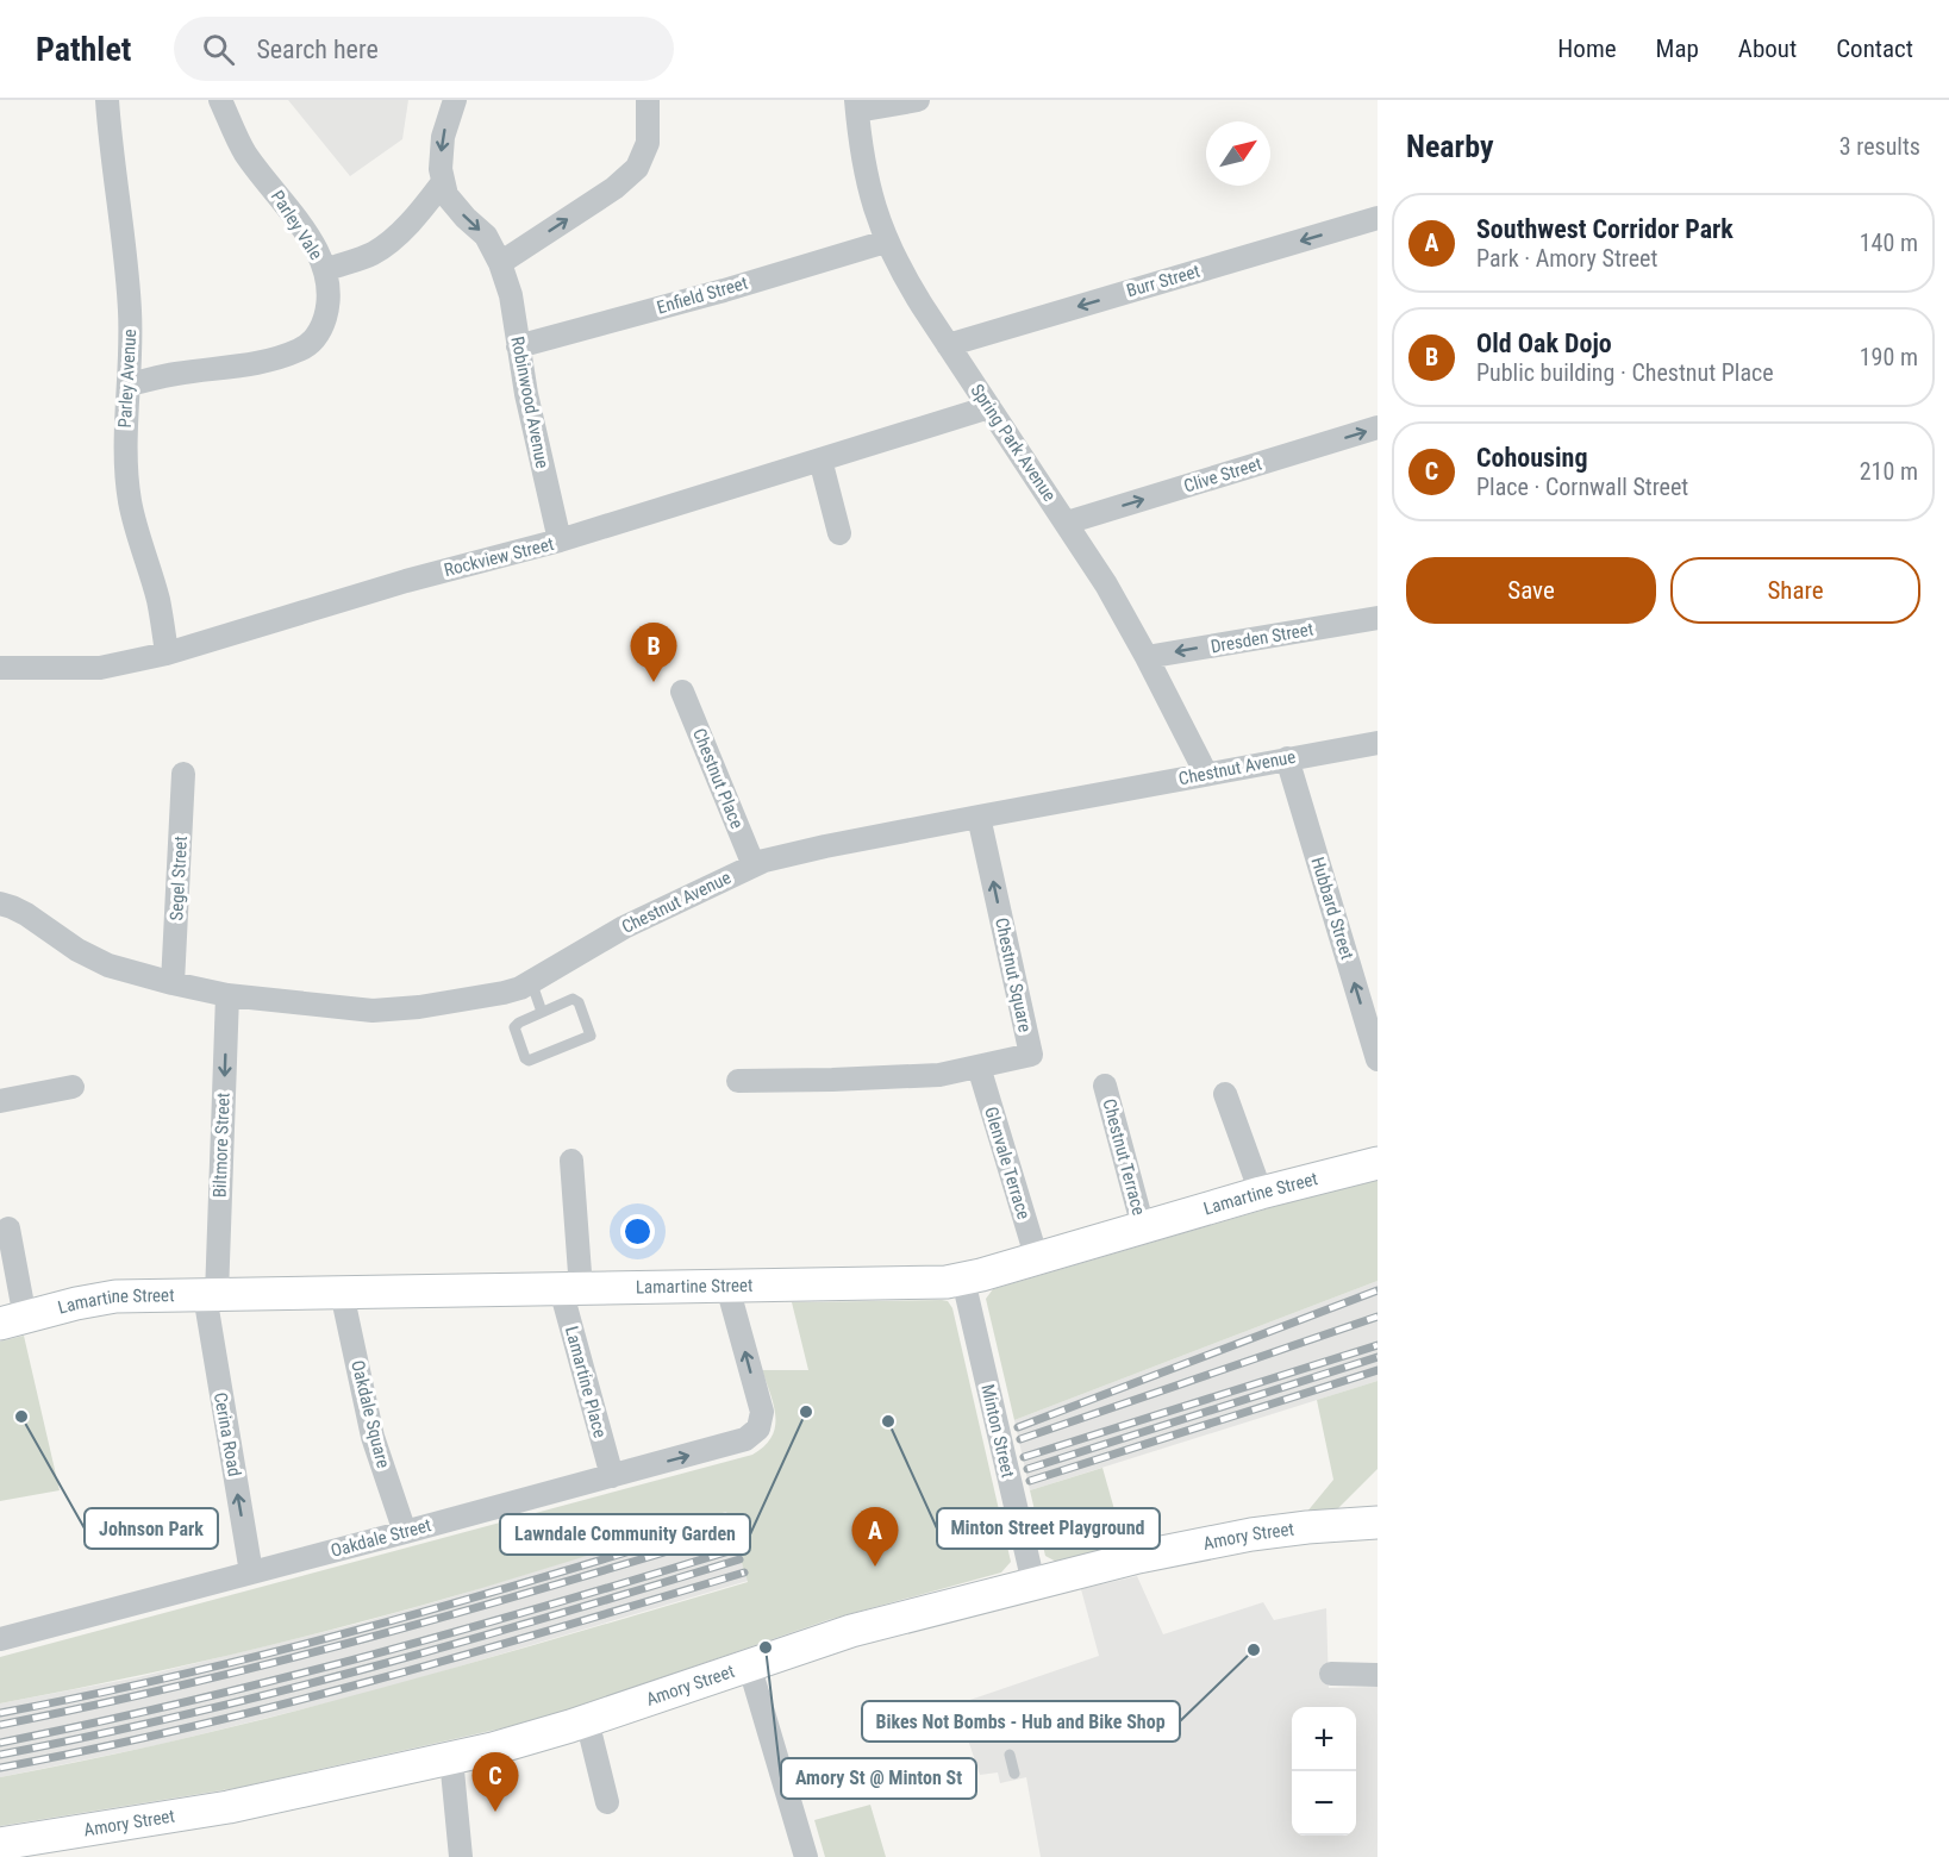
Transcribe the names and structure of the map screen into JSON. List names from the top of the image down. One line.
{"streets":{"street":["Parley Vale","Burr Street","Enfield Street","Parley Avenue","Robinwood Avenue","Spring Park Avenue","Clive Street","Rockview Street","Dresden Street","Chestnut Avenue","Chestnut Place","Segel Street","Hubbard Street","Chestnut Square","Biltmore Street","Chestnut Terrace","Glenvale Terrace","Lamartine Street","Lamartine Place","Oakdale Square","Minton Street","Cerina Road","Amory Street","Oakdale Street"]},"crossings":[["Parley Vale","Parley Avenue"],["Burr Street","Spring Park Avenue"],["Enfield Street","Robinwood Avenue"],["Enfield Street","Spring Park Avenue"],["Parley Avenue","Rockview Street"],["Robinwood Avenue","Rockview Street"],["Spring Park Avenue","Clive Street"],["Spring Park Avenue","Rockview Street"],["Spring Park Avenue","Dresden Street"],["Spring Park Avenue","Chestnut Avenue"],["Chestnut Avenue","Chestnut Place"],["Chestnut Avenue","Segel Street"],["Chestnut Avenue","Hubbard Street"],["Chestnut Avenue","Chestnut Square"],["Chestnut Avenue","Biltmore Street"],["Chestnut Square","Glenvale Terrace"],["Biltmore Street","Lamartine Street"],["Biltmore Street","Cerina Road"],["Chestnut Terrace","Lamartine Street"],["Glenvale Terrace","Lamartine Street"],["Lamartine Street","Lamartine Place"],["Lamartine Street","Oakdale Square"],["Lamartine Street","Minton Street"],["Lamartine Street","Cerina Road"],["Lamartine Street","Oakdale Street"],["Lamartine Place","Oakdale Street"],["Oakdale Square","Oakdale Street"],["Minton Street","Amory Street"],["Cerina Road","Oakdale Street"]],"one_way":["Burr Street","Robinwood Avenue","Clive Street","Dresden Street","Hubbard Street","Chestnut Square","Biltmore Street","Cerina Road"],"places":["Lawndale Community Garden","Johnson Park","Minton Street Playground","Amory St @ Minton St","Bikes Not Bombs - Hub and Bike Shop"],"north":"top right","page":{"header":"Pathlet","search":"Search here","nav":["Home","Map","About","Contact"],"heading":["Nearby","3 results"],"list":[{"mark":"A","name":"Southwest Corridor Park","note":"Park · Amory Street","value":"140 m"},{"mark":"B","name":"Old Oak Dojo","note":"Public building · Chestnut Place","value":"190 m"},{"mark":"C","name":"Cohousing","note":"Place · Cornwall Street","value":"210 m"}],"buttons":["Save","Share"],"pins":["B","A","C"],"map_buttons":["+","−"]}}
